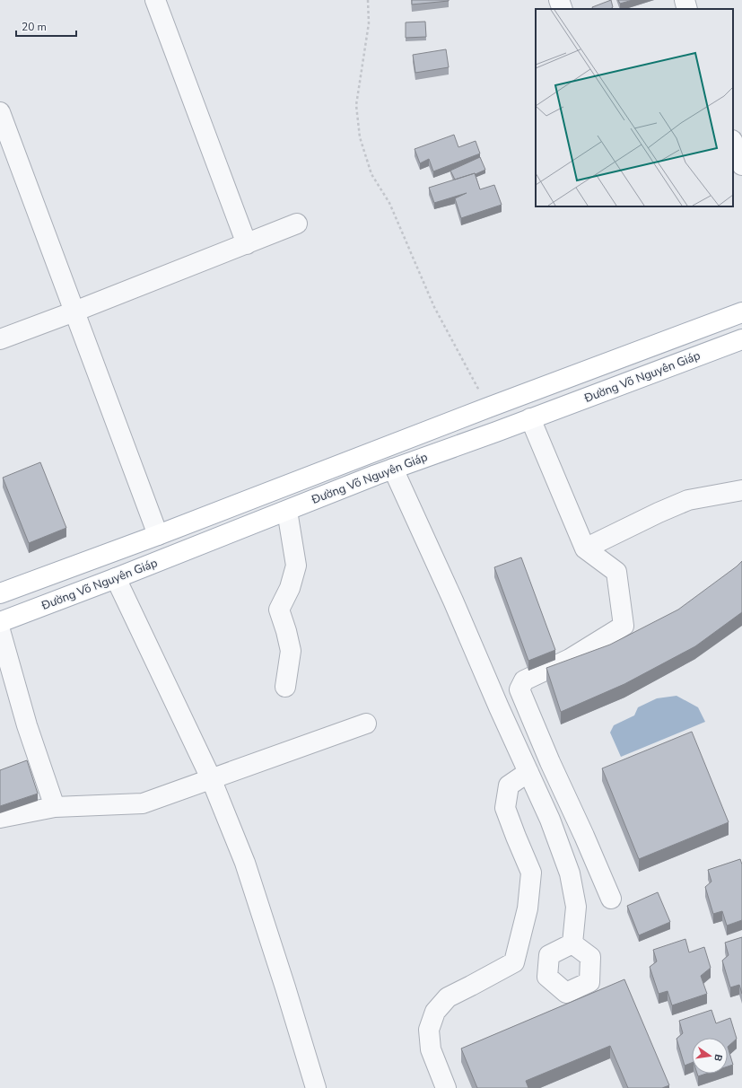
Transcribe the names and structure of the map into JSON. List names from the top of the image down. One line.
{"streets":{"main road":["Đường Võ Nguyên Giáp"]},"scale_bar":"20 m","north":"right"}
